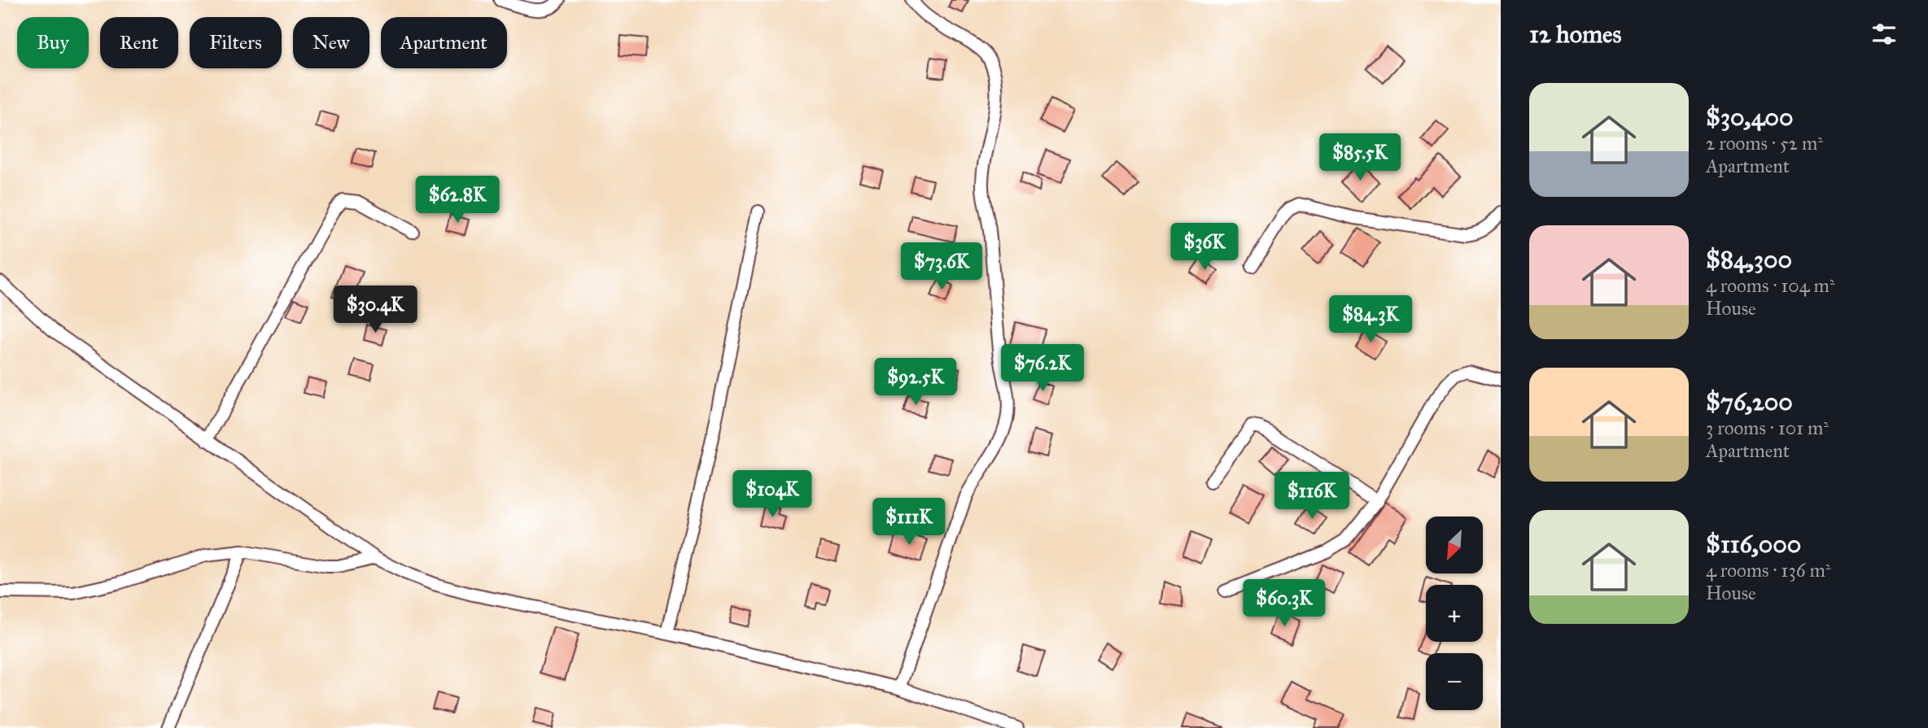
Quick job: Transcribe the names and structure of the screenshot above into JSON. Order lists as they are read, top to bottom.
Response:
{
  "north": "bottom left",
  "page": {
    "heading": "12 homes",
    "chip": [
      "Buy",
      "Rent",
      "Filters",
      "New",
      "Apartment"
    ],
    "list": [
      {
        "name": "$30,400",
        "note": "2 rooms · 52 m² · Apartment"
      },
      {
        "name": "$84,300",
        "note": "4 rooms · 104 m² · House"
      },
      {
        "name": "$76,200",
        "note": "3 rooms · 101 m² · Apartment"
      },
      {
        "name": "$116,000",
        "note": "4 rooms · 136 m² · House"
      }
    ],
    "price": [
      "$85.5K",
      "$62.8K",
      "$36K",
      "$73.6K",
      "$30.4K",
      "$84.3K",
      "$76.2K",
      "$92.5K",
      "$104K",
      "$116K",
      "$111K",
      "$60.3K"
    ],
    "map_buttons": ["+", "−"]
  }
}
